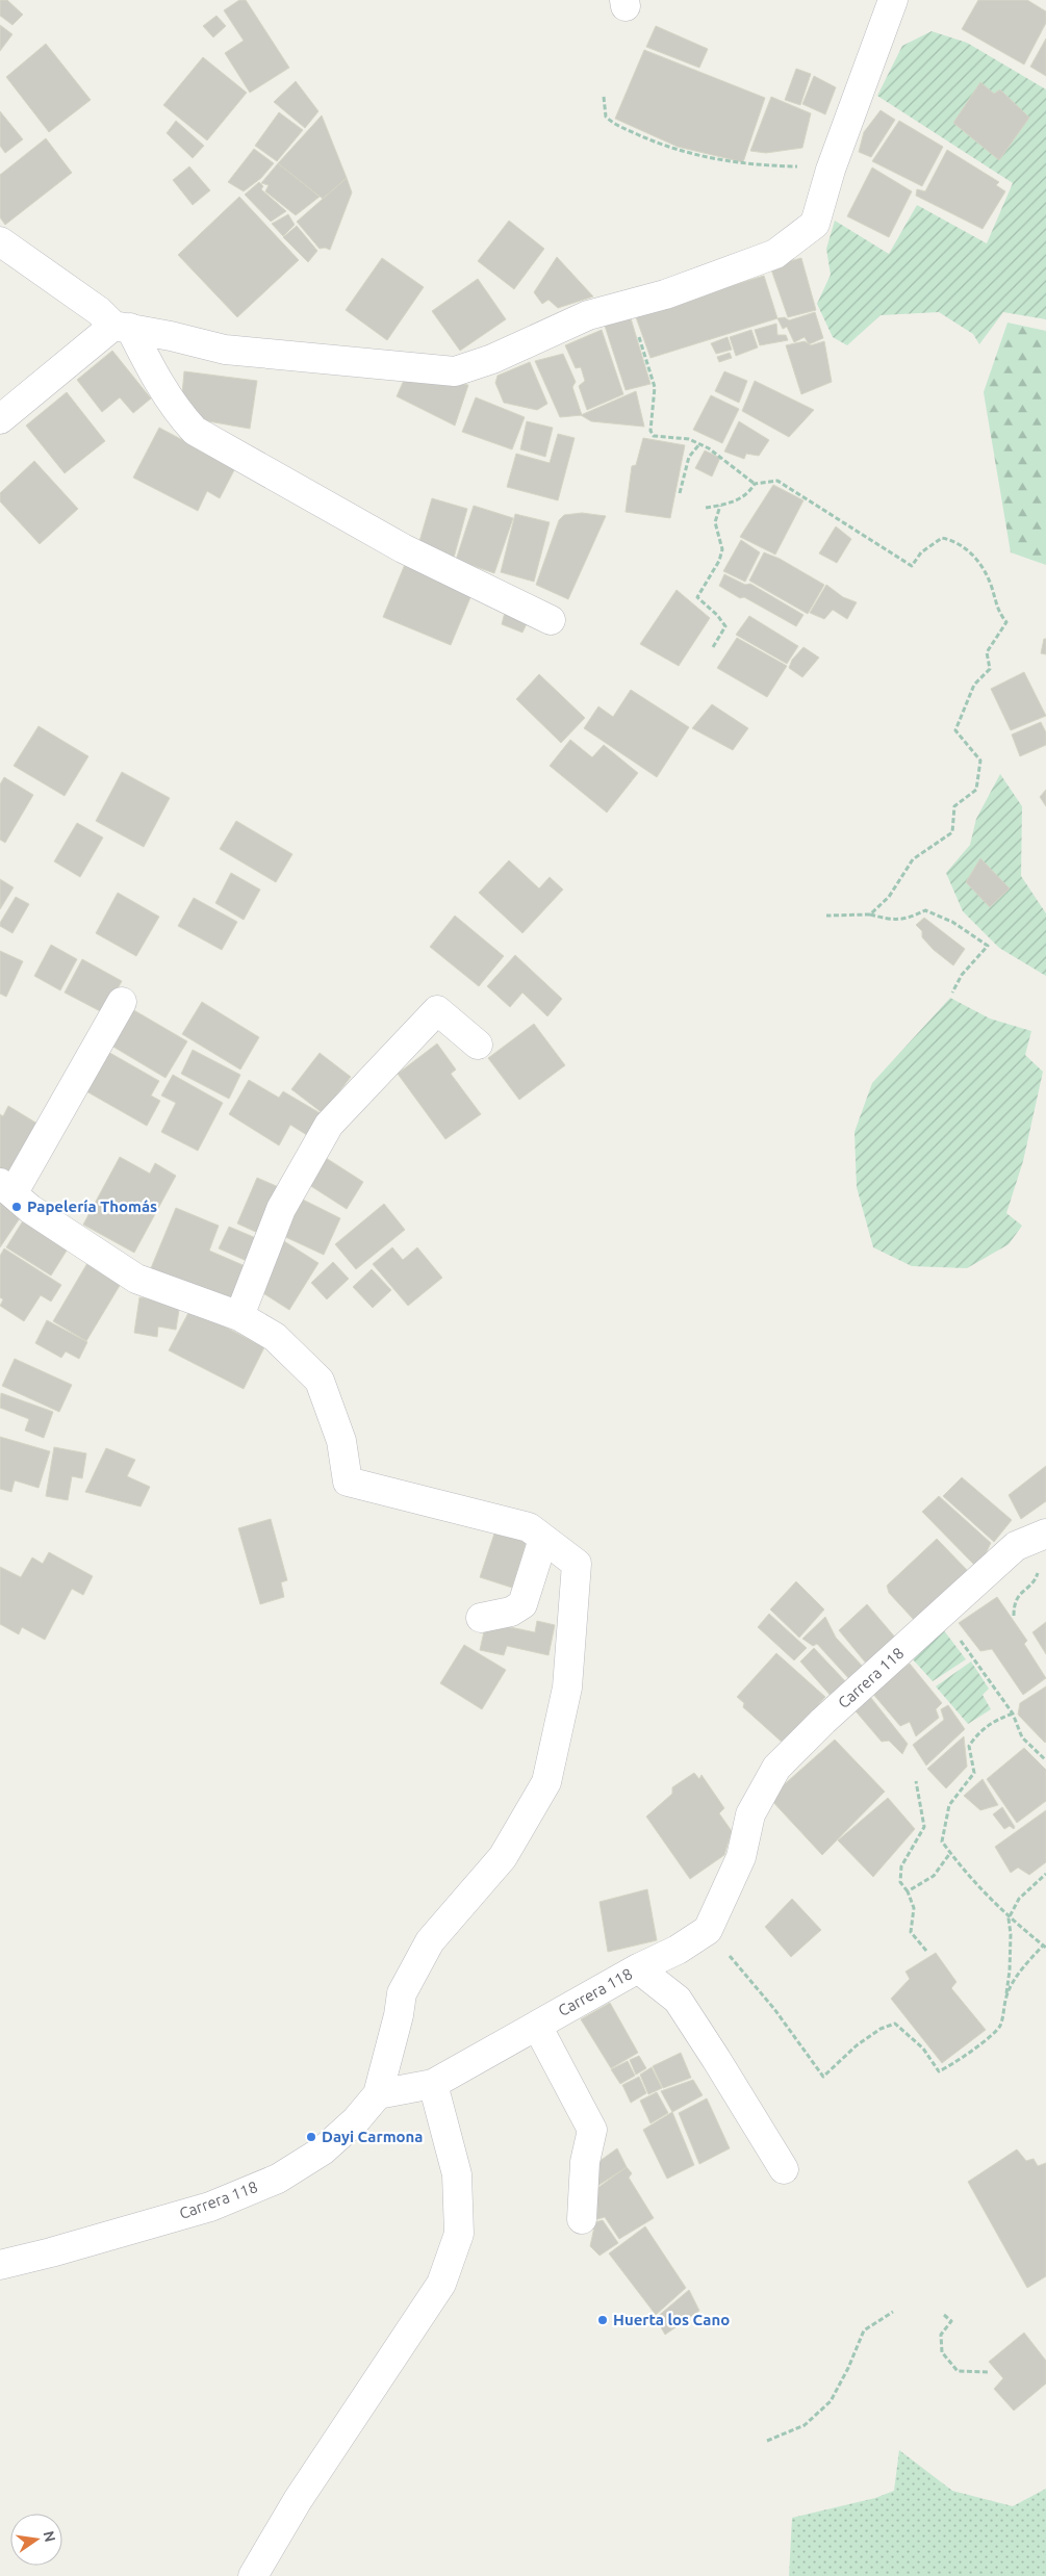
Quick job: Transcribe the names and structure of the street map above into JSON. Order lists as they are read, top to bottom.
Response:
{
  "streets": {
    "street": ["Carrera 118"]
  },
  "places": ["Papelería Thomás", "Dayi Carmona", "Huerta los Cano"],
  "north": "right"
}
